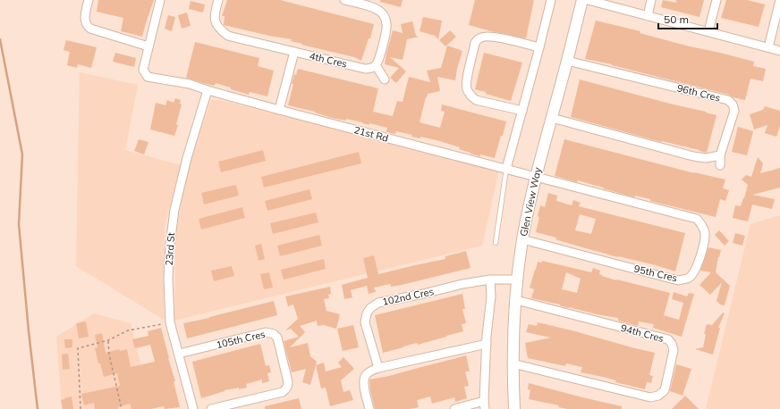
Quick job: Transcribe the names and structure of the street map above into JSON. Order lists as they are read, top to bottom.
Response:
{
  "streets": {
    "street": [
      "4th Cres",
      "96th Cres",
      "21st Rd",
      "Glen View Way",
      "23rd St",
      "95th Cres",
      "102nd Cres",
      "94th Cres",
      "105th Cres"
    ]
  },
  "crossings": [
    ["96th Cres", "Glen View Way"],
    ["21st Rd", "Glen View Way"],
    ["21st Rd", "23rd St"],
    ["21st Rd", "95th Cres"],
    ["Glen View Way", "95th Cres"],
    ["Glen View Way", "102nd Cres"],
    ["Glen View Way", "94th Cres"],
    ["23rd St", "105th Cres"]
  ],
  "scale_bar": "50 m"
}
